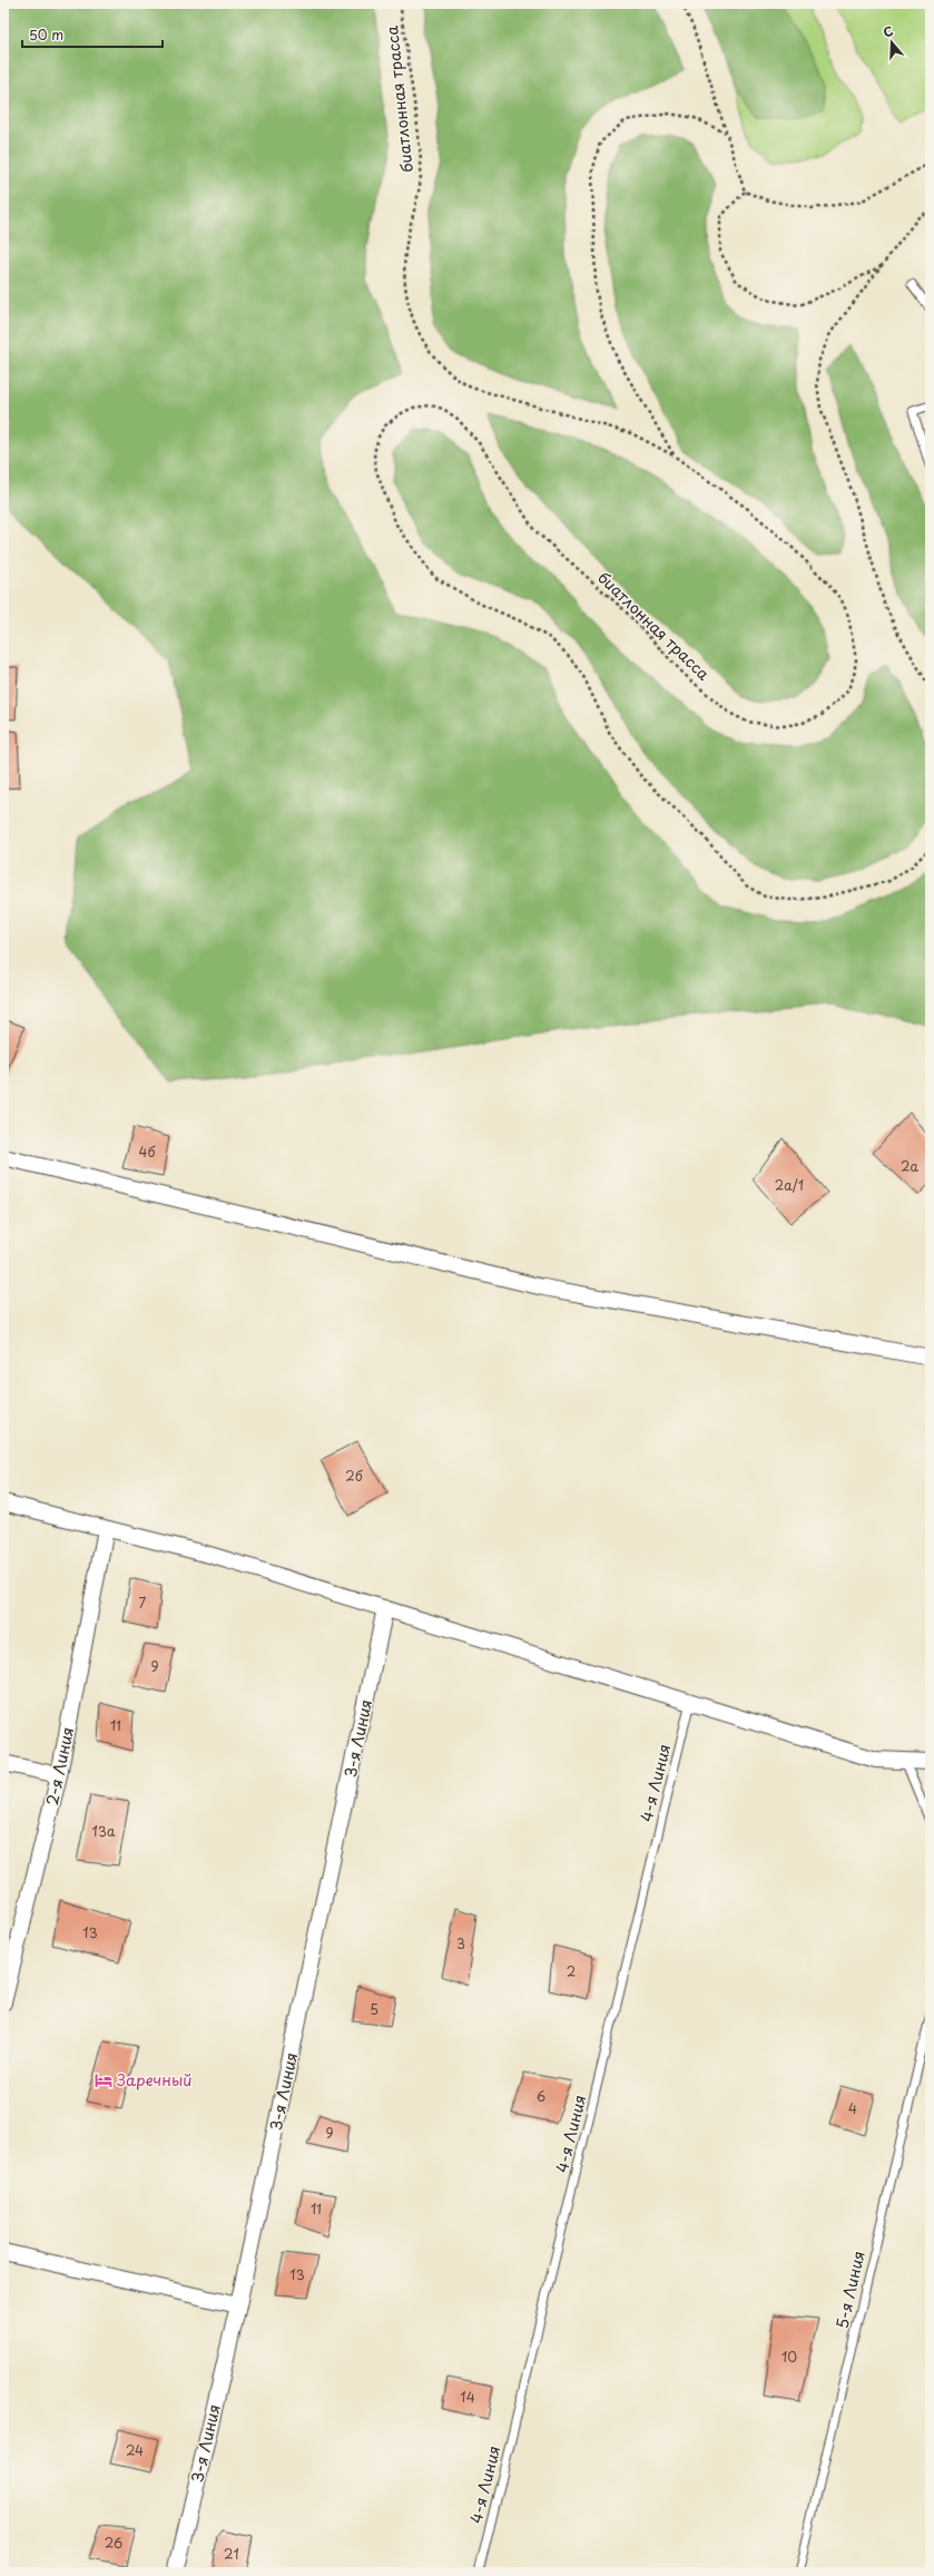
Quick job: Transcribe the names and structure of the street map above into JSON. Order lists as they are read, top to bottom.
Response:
{
  "streets": {
    "street": ["3-я Линия", "2-я Линия"],
    "lane": ["4-я Линия", "5-я Линия"],
    "path": ["биатлонная трасса"]
  },
  "places": {
    "hotel": ["Заречный"]
  },
  "house_numbers": [
    "4б",
    "2а",
    "2а/1",
    "2б",
    "7",
    "9",
    "11",
    "13а",
    "13",
    "3",
    "2",
    "5",
    "6",
    "4",
    "9",
    "11",
    "13",
    "10",
    "14",
    "24",
    "26",
    "21"
  ],
  "scale_bar": "50 m",
  "north": "top"
}
